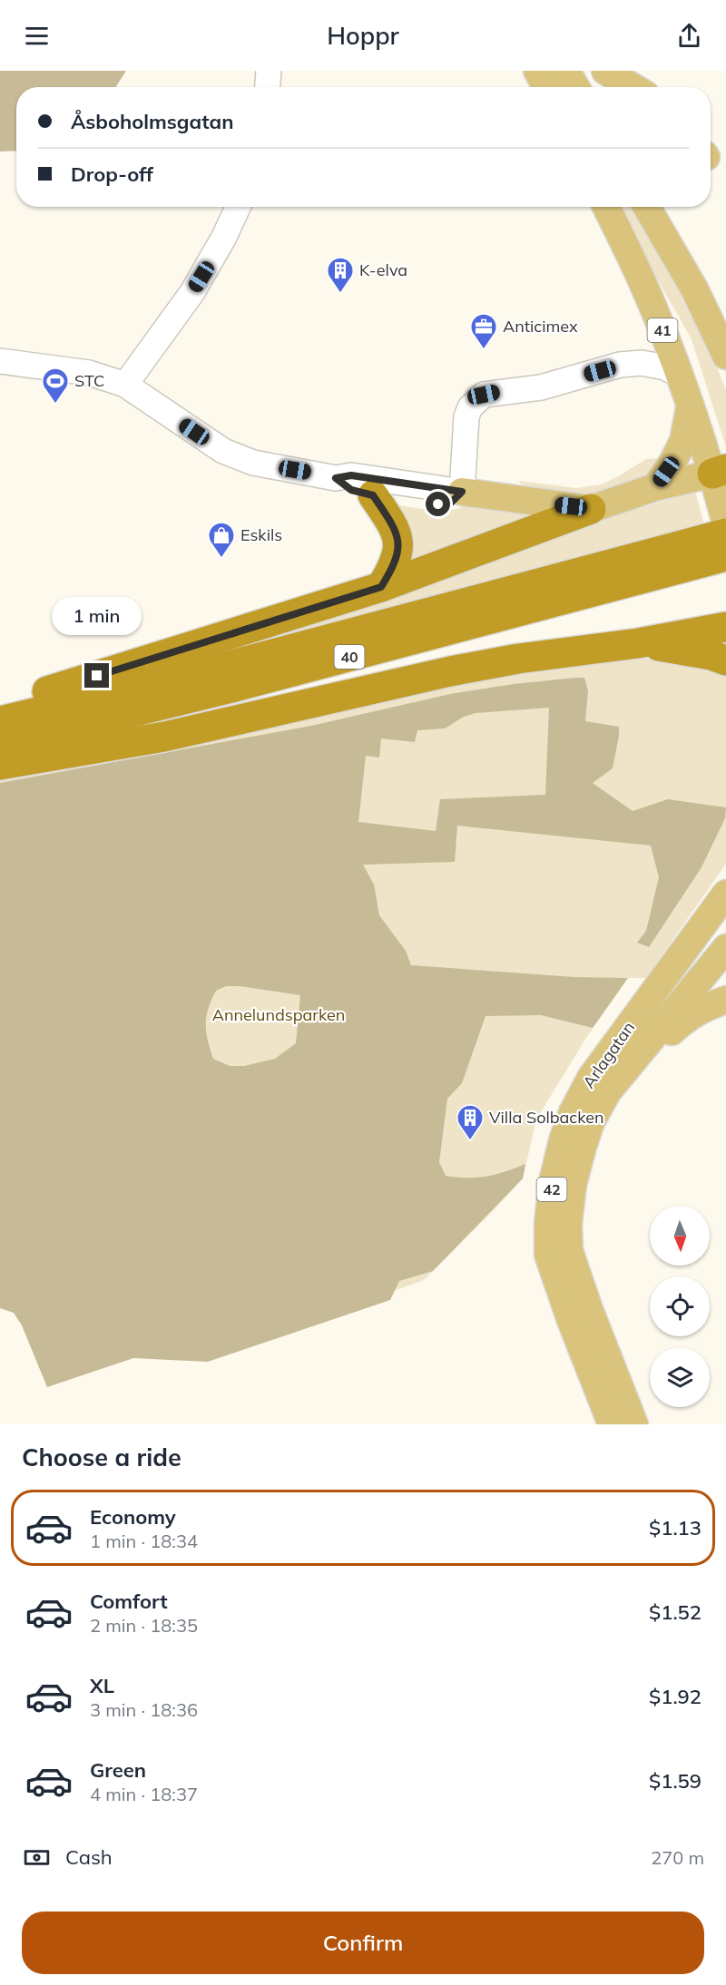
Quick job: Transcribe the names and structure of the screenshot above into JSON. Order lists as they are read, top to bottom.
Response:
{
  "streets": {
    "highway": ["40"],
    "main road": ["41", "Arlagatan", "42"]
  },
  "parks": ["Annelundsparken"],
  "places": {
    "building": ["K-elva", "Villa Solbacken"],
    "office": ["Anticimex"],
    "sports": ["STC"],
    "shop": ["Eskils"]
  },
  "north": "bottom",
  "page": {
    "header": "Hoppr",
    "banner": ["Åsboholmsgatan", "Drop-off"],
    "bubble": "1 min",
    "heading": "Choose a ride",
    "list": [
      {
        "name": "Economy",
        "note": "1 min · 18:34",
        "value": "$1.13"
      },
      {
        "name": "Comfort",
        "note": "2 min · 18:35",
        "value": "$1.52"
      },
      {
        "name": "XL",
        "note": "3 min · 18:36",
        "value": "$1.92"
      },
      {
        "name": "Green",
        "note": "4 min · 18:37",
        "value": "$1.59"
      }
    ],
    "pay": ["Cash", "270 m"],
    "buttons": "Confirm"
  }
}
